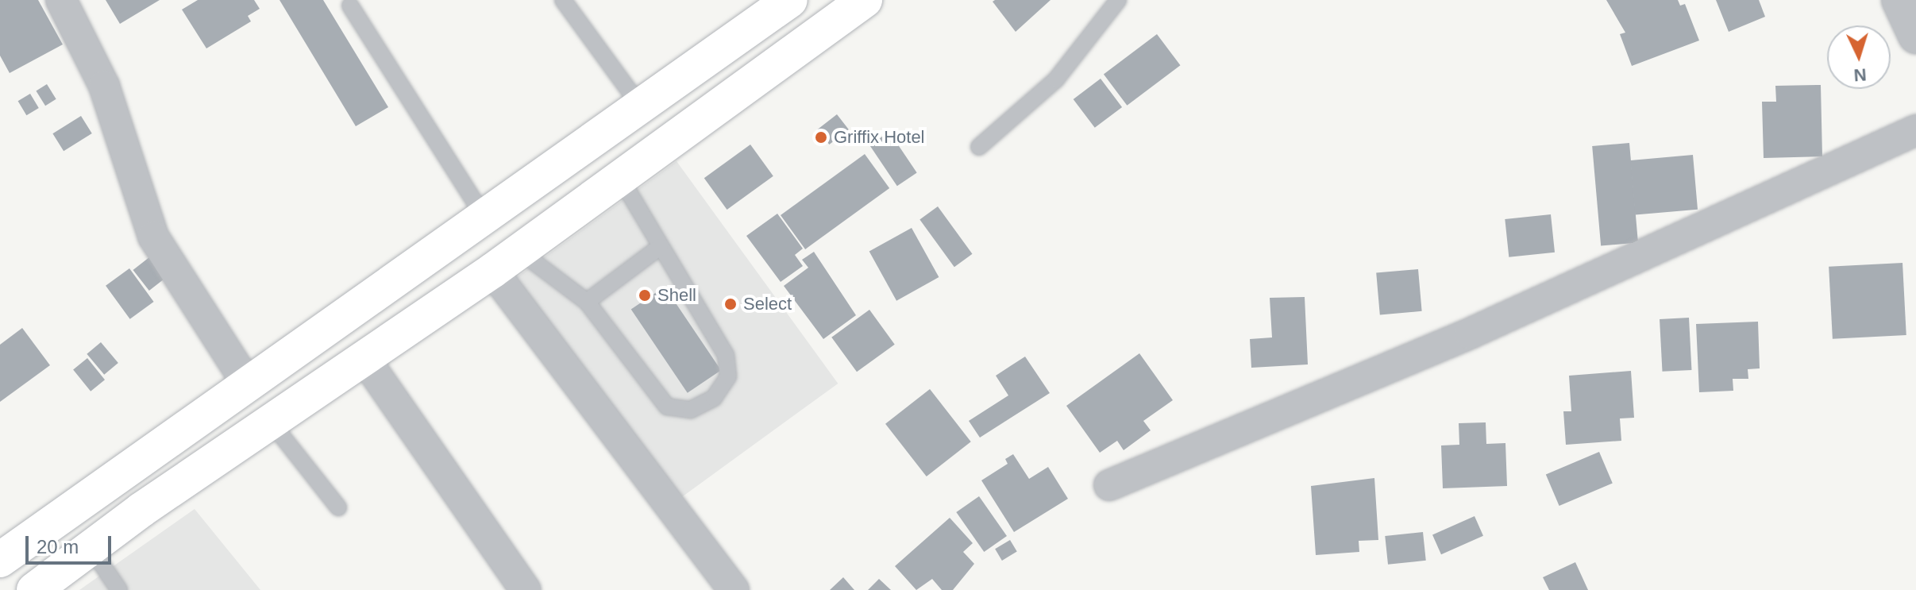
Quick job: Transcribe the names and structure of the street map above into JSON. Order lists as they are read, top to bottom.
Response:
{
  "places": ["Griffix Hotel", "Shell", "Select"],
  "scale_bar": "20 m",
  "north": "bottom"
}
